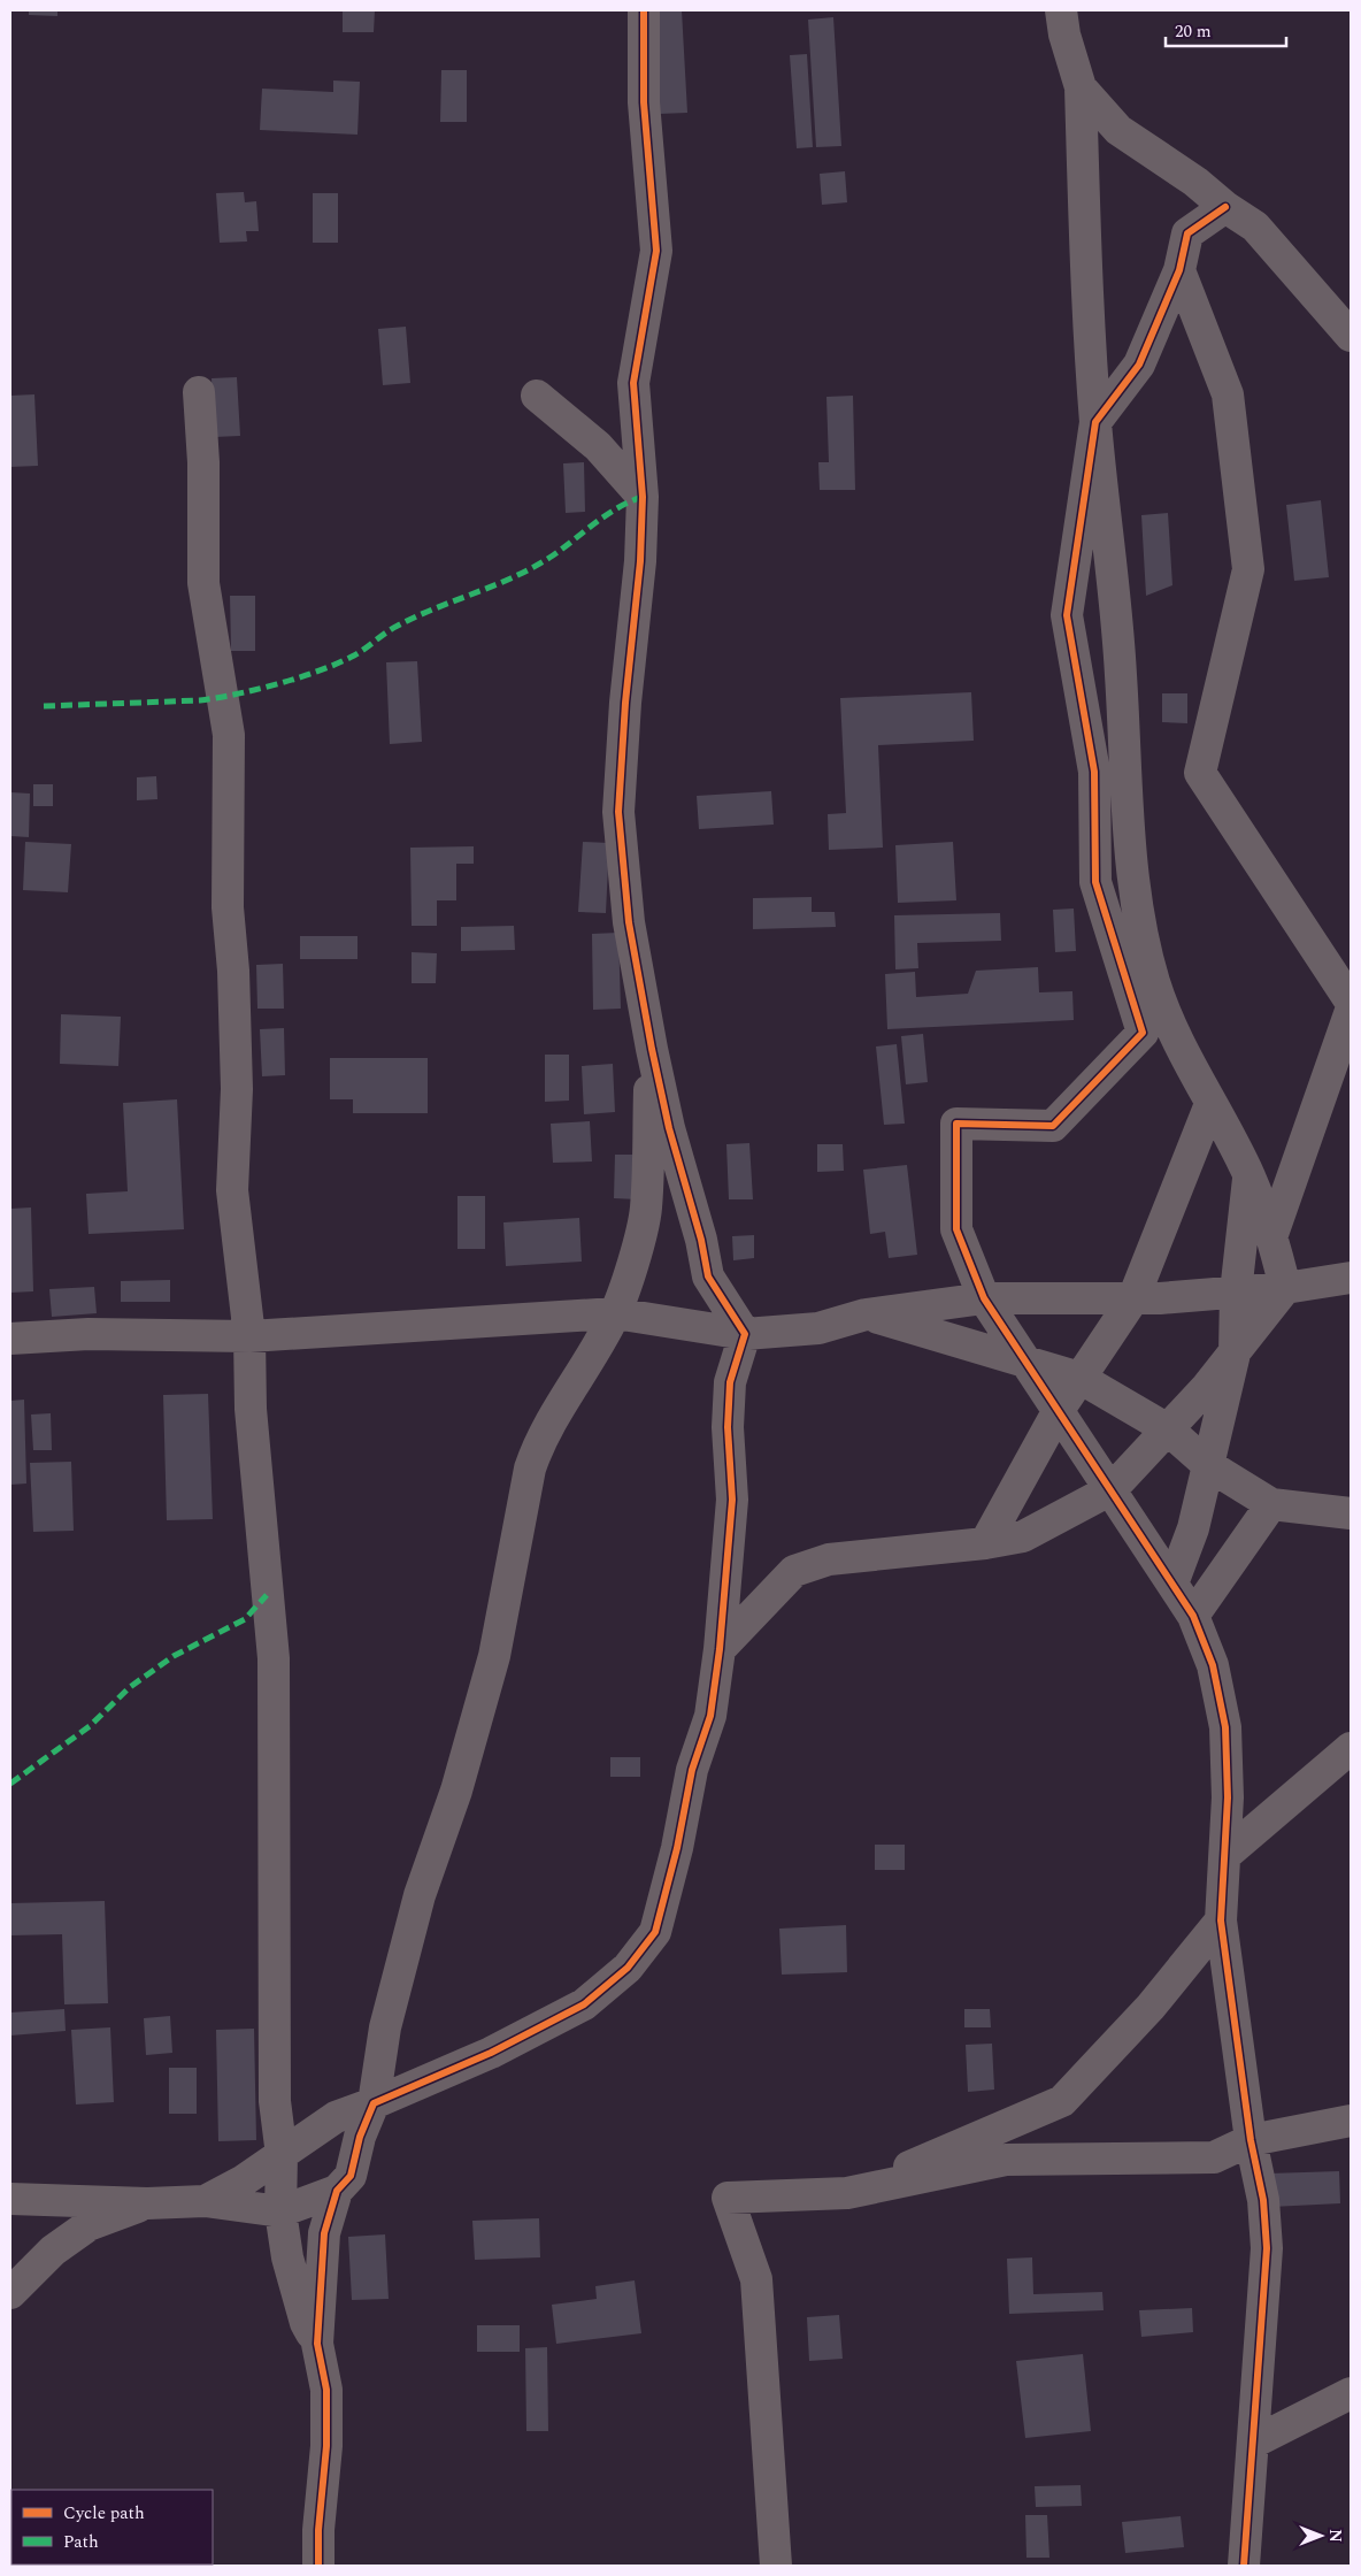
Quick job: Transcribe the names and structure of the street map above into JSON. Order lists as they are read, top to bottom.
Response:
{
  "legend": ["Cycle path", "Path"],
  "scale_bar": "20 m",
  "north": "right"
}
